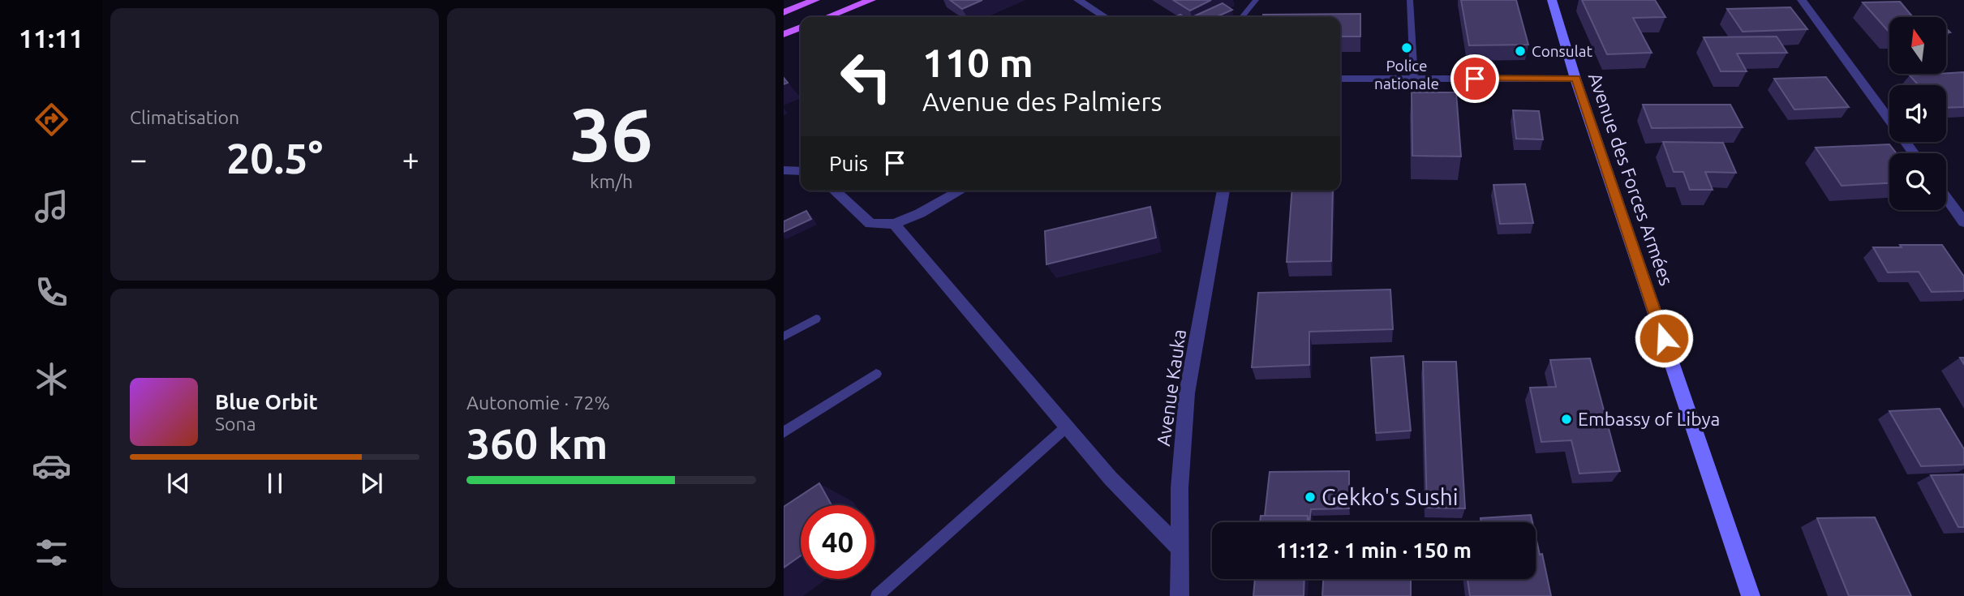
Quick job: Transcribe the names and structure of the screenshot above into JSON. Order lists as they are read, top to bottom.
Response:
{
  "streets": {
    "street": ["Avenue des Forces Armées", "Avenue Kauka"]
  },
  "places": [
    "Police nationale",
    "Consulat",
    "Embassy of Libya",
    "Gekko's Sushi"
  ],
  "north": "top",
  "page": {
    "tabs": "11:11",
    "tile": [
      "Climatisation",
      ["36", "km/h"],
      ["Autonomie · 72%", "360 km"]
    ],
    "turn": ["110 m", "Avenue des Palmiers"],
    "heat": ["−", "20.5°", "+"],
    "then": "Puis",
    "song": ["Blue Orbit", "Sona"],
    "limit": "40",
    "trip": "11:12 · 1 min · 150 m"
  }
}
